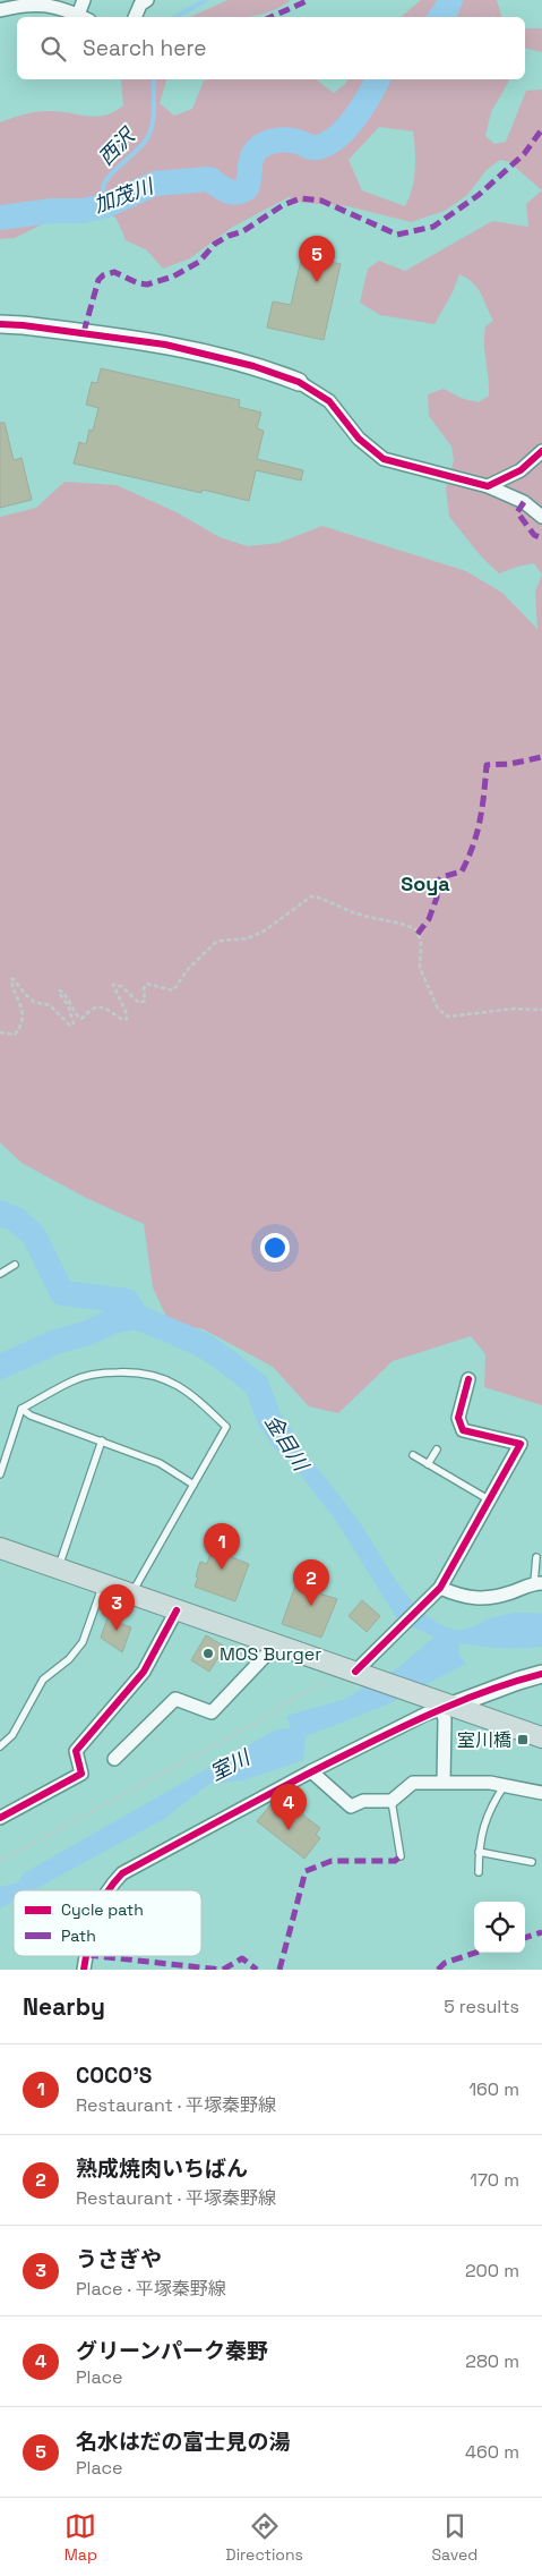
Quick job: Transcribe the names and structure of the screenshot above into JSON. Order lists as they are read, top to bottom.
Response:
{
  "districts": ["Soya"],
  "water": [
    "西沢",
    "加茂川",
    "金目川",
    "室川"
  ],
  "places": {
    "other": ["MOS Burger"],
    "transit": ["室川橋"]
  },
  "legend": ["Cycle path", "Path"],
  "page": {
    "search": "Search here",
    "pins": [
      "5",
      "1",
      "2",
      "3",
      "4"
    ],
    "heading": ["Nearby", "5 results"],
    "list": [
      {
        "mark": "1",
        "name": "COCO'S",
        "note": "Restaurant · 平塚秦野線",
        "value": "160 m"
      },
      {
        "mark": "2",
        "name": "熟成焼肉いちばん",
        "note": "Restaurant · 平塚秦野線",
        "value": "170 m"
      },
      {
        "mark": "3",
        "name": "うさぎや",
        "note": "Place · 平塚秦野線",
        "value": "200 m"
      },
      {
        "mark": "4",
        "name": "グリーンパーク秦野",
        "note": "Place",
        "value": "280 m"
      },
      {
        "mark": "5",
        "name": "名水はだの富士見の湯",
        "note": "Place",
        "value": "460 m"
      }
    ],
    "nav": ["Map", "Directions", "Saved"]
  }
}
